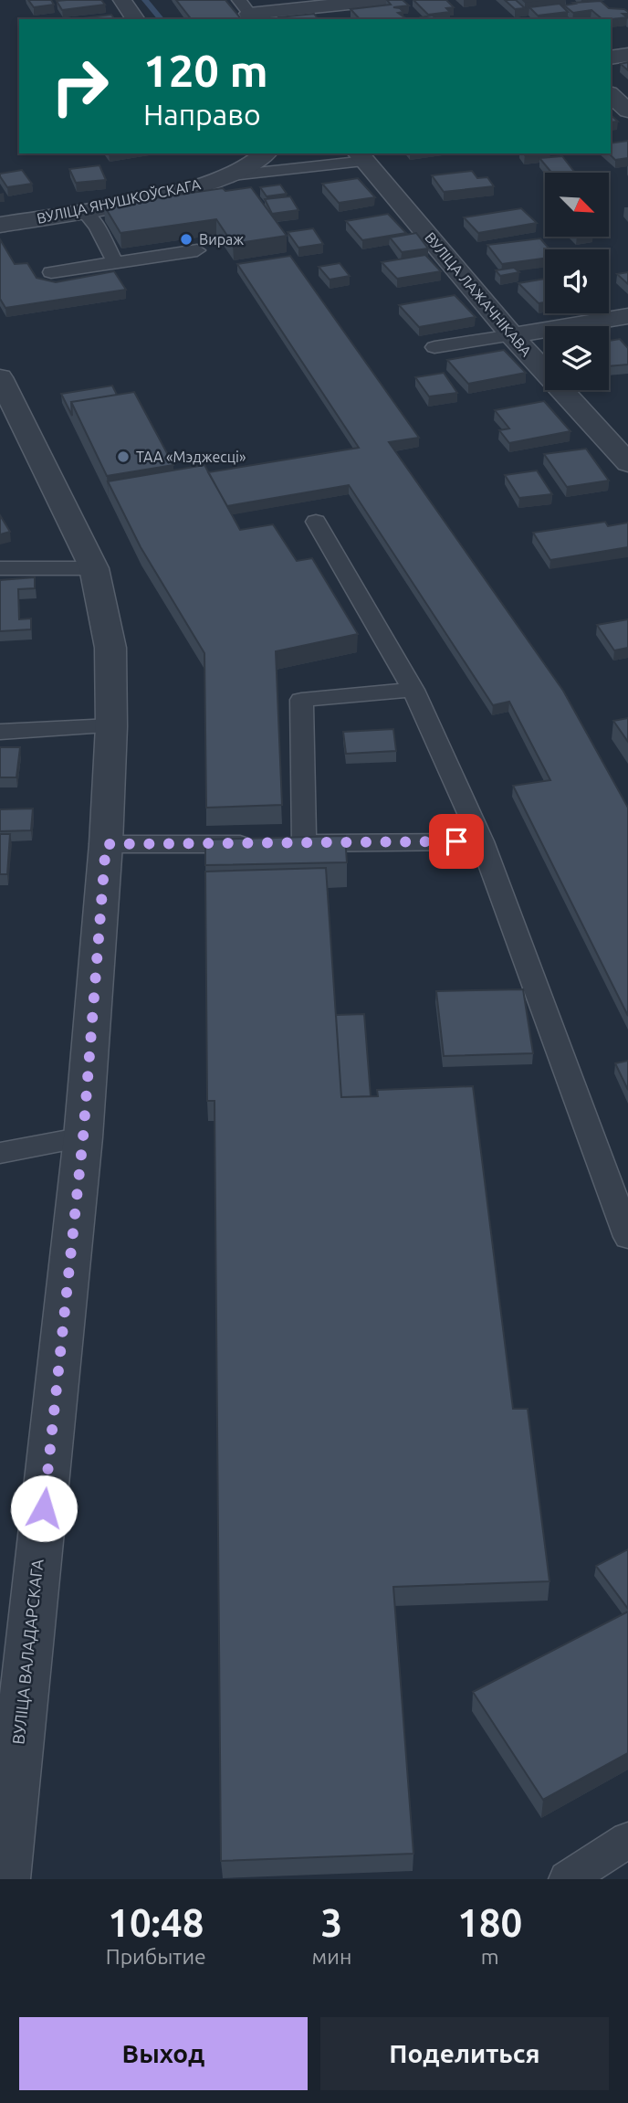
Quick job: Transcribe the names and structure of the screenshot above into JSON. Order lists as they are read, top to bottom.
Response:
{
  "streets": {
    "street": ["ВУЛІЦА ЯНУШКОЎСКАГА", "ВУЛІЦА ЛАЖАЧНІКАВА", "ВУЛІЦА ВАЛАДАРСКАГА"]
  },
  "places": ["Вираж", "ТАА «Мэджесці»"],
  "north": "bottom right",
  "page": {
    "turn": ["120 m", "Направо"],
    "eta": [
      "10:48",
      "Прибытие",
      "3",
      "мин",
      "180",
      "m"
    ],
    "buttons": ["Выход", "Поделиться"]
  }
}
